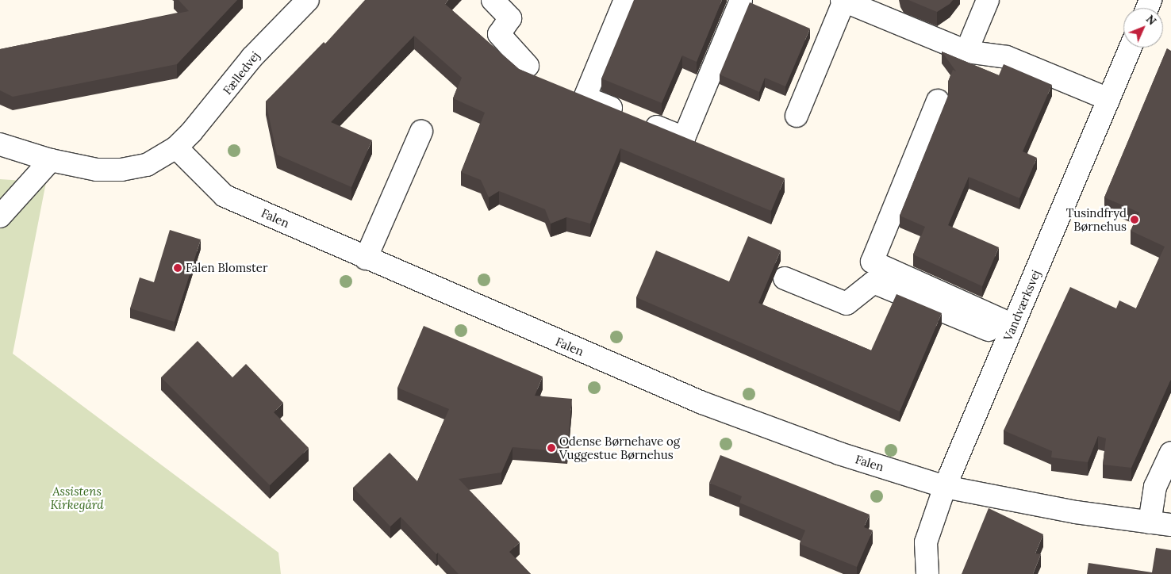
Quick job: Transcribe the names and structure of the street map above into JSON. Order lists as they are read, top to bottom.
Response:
{
  "streets": {
    "street": ["Fælledvej", "Falen", "Vandværksvej"]
  },
  "crossings": [
    ["Fælledvej", "Falen"],
    ["Falen", "Vandværksvej"]
  ],
  "parks": ["Assistens Kirkegård"],
  "places": ["Tusindfryd Børnehus", "Falen Blomster", "Odense Børnehave og Vuggestue Børnehus"],
  "north": "top right"
}
